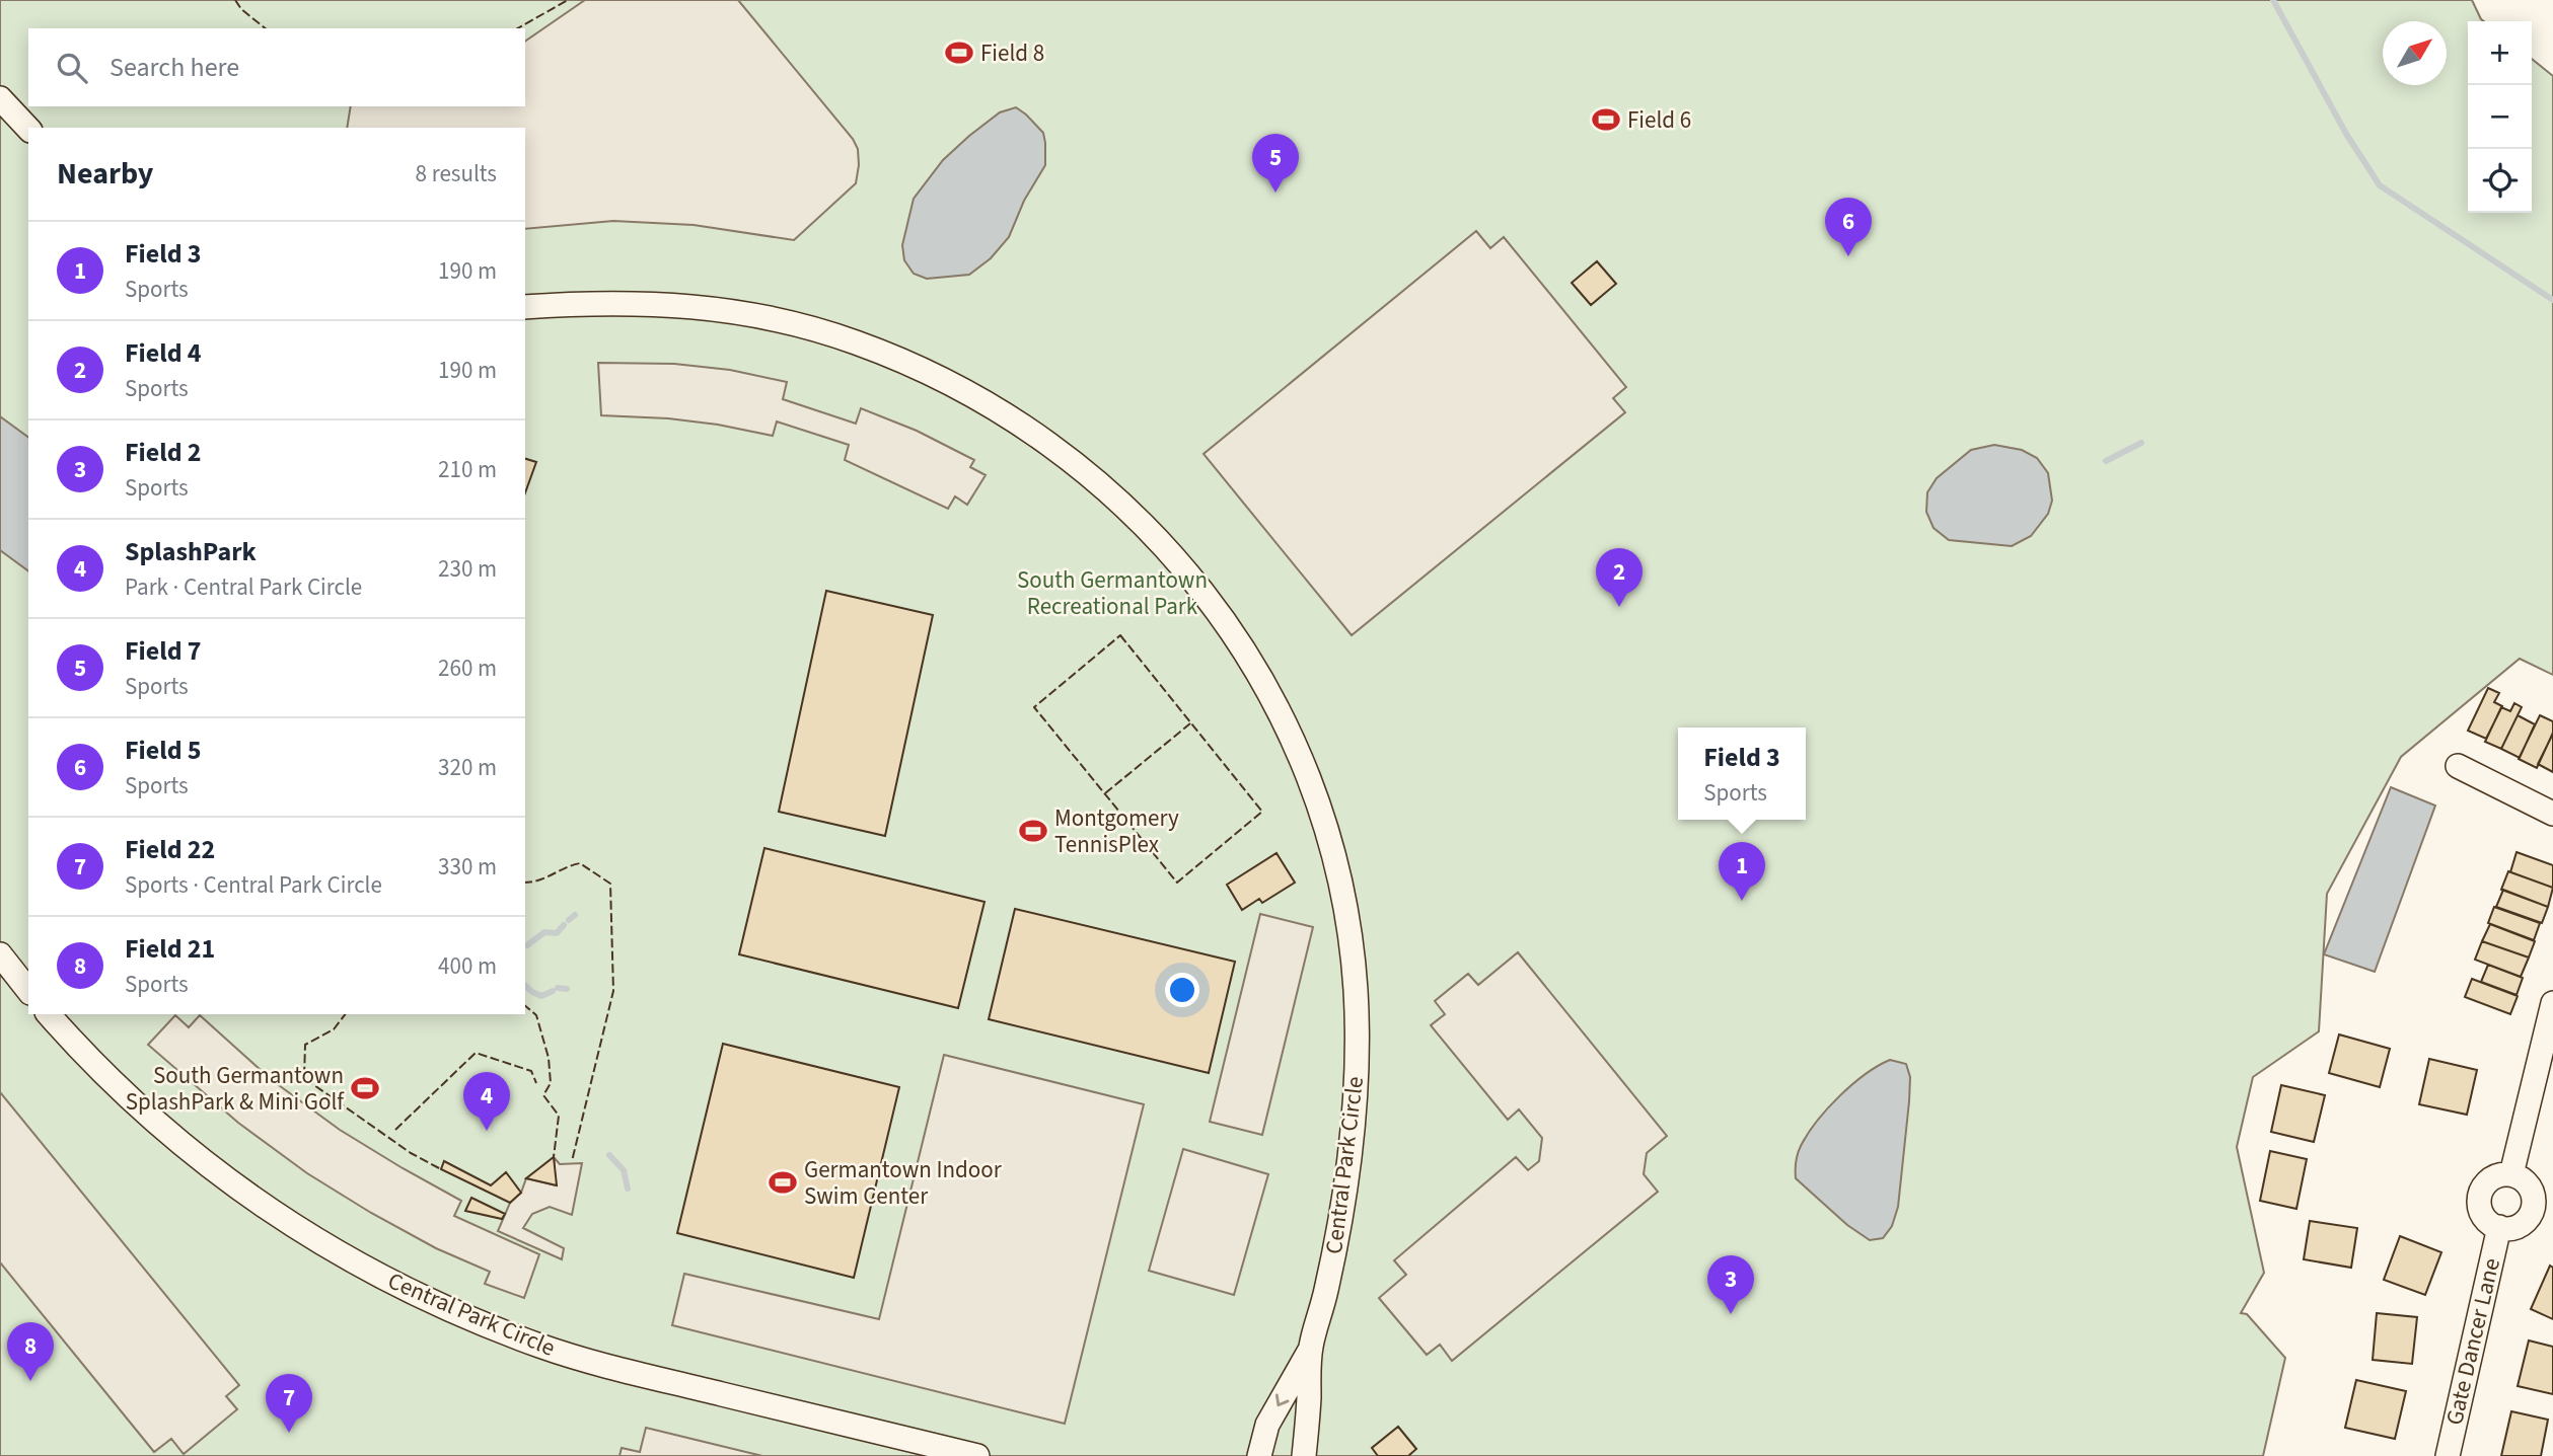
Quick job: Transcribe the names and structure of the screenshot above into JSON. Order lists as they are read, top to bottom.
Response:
{
  "streets": {
    "street": ["Central Park Circle", "Gate Dancer Lane"]
  },
  "parks": ["South Germantown Recreational Park"],
  "places": {
    "sports": [
      "Field 8",
      "Field 6",
      "Montgomery TennisPlex",
      "South Germantown SplashPark & Mini Golf",
      "Germantown Indoor Swim Center"
    ]
  },
  "north": "top right",
  "page": {
    "map_buttons": ["+", "−"],
    "search": "Search here",
    "heading": ["Nearby", "8 results"],
    "pins": [
      "5",
      "6",
      "2",
      "1",
      "4",
      "3",
      "8",
      "7"
    ],
    "list": [
      {
        "mark": "1",
        "name": "Field 3",
        "note": "Sports",
        "value": "190 m"
      },
      {
        "mark": "2",
        "name": "Field 4",
        "note": "Sports",
        "value": "190 m"
      },
      {
        "mark": "3",
        "name": "Field 2",
        "note": "Sports",
        "value": "210 m"
      },
      {
        "mark": "4",
        "name": "SplashPark",
        "note": "Park · Central Park Circle",
        "value": "230 m"
      },
      {
        "mark": "5",
        "name": "Field 7",
        "note": "Sports",
        "value": "260 m"
      },
      {
        "mark": "6",
        "name": "Field 5",
        "note": "Sports",
        "value": "320 m"
      },
      {
        "mark": "7",
        "name": "Field 22",
        "note": "Sports · Central Park Circle",
        "value": "330 m"
      },
      {
        "mark": "8",
        "name": "Field 21",
        "note": "Sports",
        "value": "400 m"
      }
    ],
    "popup": ["Field 3", "Sports"]
  }
}
